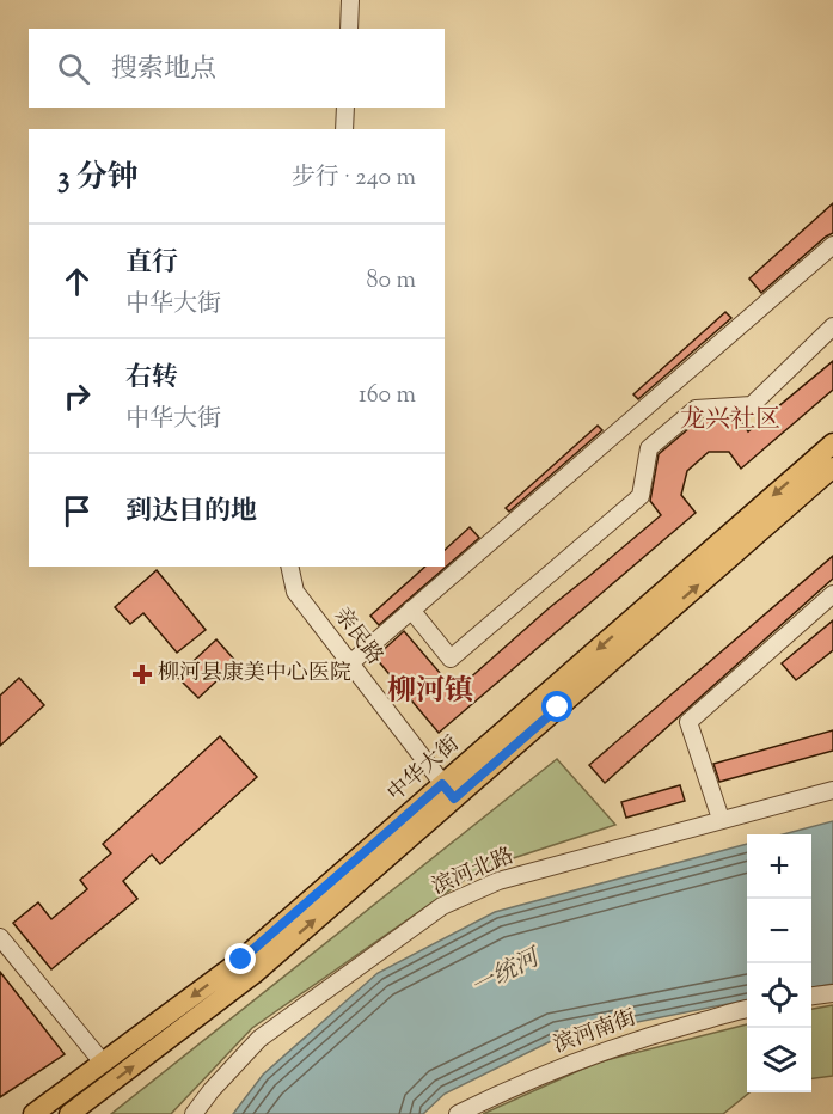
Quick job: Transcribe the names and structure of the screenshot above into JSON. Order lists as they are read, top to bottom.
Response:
{
  "streets": {
    "main road": ["中华大街"],
    "street": ["亲民路", "滨河北路", "滨河南街"]
  },
  "crossings": [
    ["亲民路", "中华大街"]
  ],
  "districts": ["龙兴社区", "柳河镇"],
  "water": ["一统河"],
  "places": {
    "health": ["柳河县康美中心医院"]
  },
  "page": {
    "search": "搜索地点",
    "heading": ["3 分钟", "步行 · 240 m"],
    "list": [
      ["直行", "中华大街", "80 m"],
      ["右转", "中华大街", "160 m"],
      "到达目的地"
    ],
    "map_buttons": ["+", "−"]
  }
}
